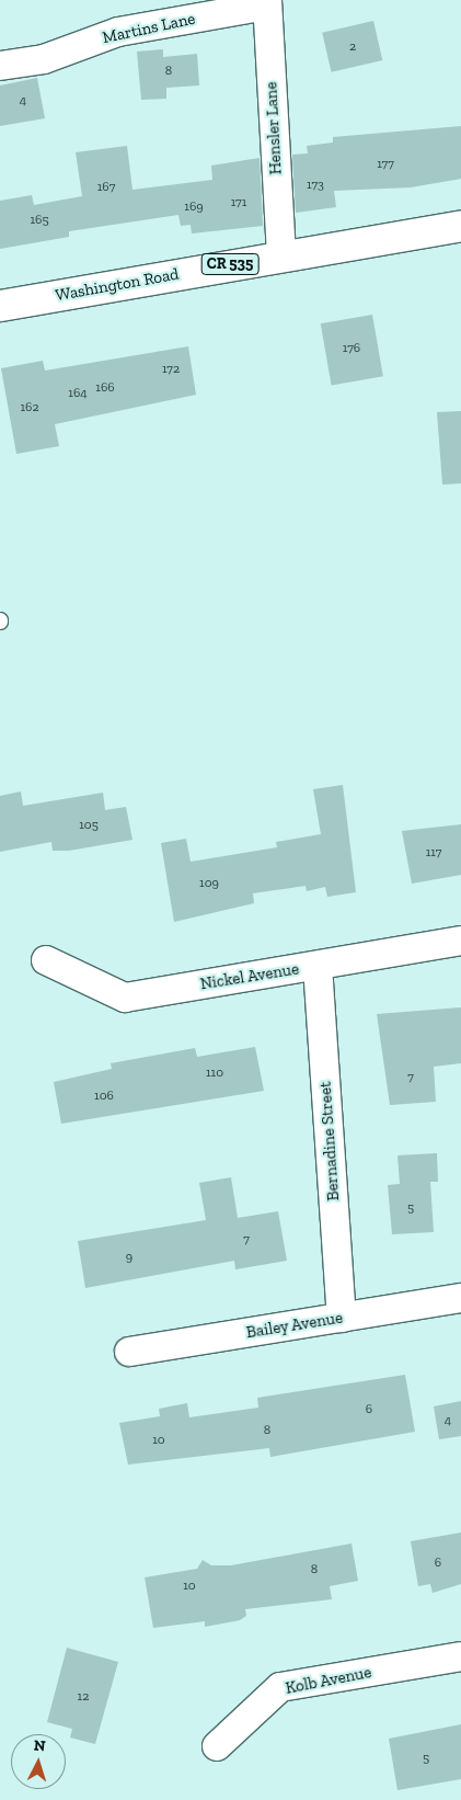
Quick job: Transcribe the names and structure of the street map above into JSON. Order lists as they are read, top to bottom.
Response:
{
  "streets": {
    "main road": ["CR 535", "Washington Road"],
    "street": [
      "Martins Lane",
      "Hensler Lane",
      "Nickel Avenue",
      "Bernadine Street",
      "Bailey Avenue",
      "Kolb Avenue"
    ]
  },
  "crossings": [
    ["Martins Lane", "Hensler Lane"],
    ["Hensler Lane", "Washington Road"],
    ["Nickel Avenue", "Bernadine Street"],
    ["Bernadine Street", "Bailey Avenue"]
  ],
  "house_numbers": [
    "2",
    "8",
    "4",
    "177",
    "173",
    "167",
    "171",
    "169",
    "165",
    "176",
    "172",
    "166",
    "164",
    "162",
    "105",
    "117",
    "109",
    "110",
    "7",
    "106",
    "5",
    "7",
    "9",
    "6",
    "4",
    "8",
    "10",
    "6",
    "8",
    "10",
    "12",
    "5"
  ],
  "north": "top"
}
